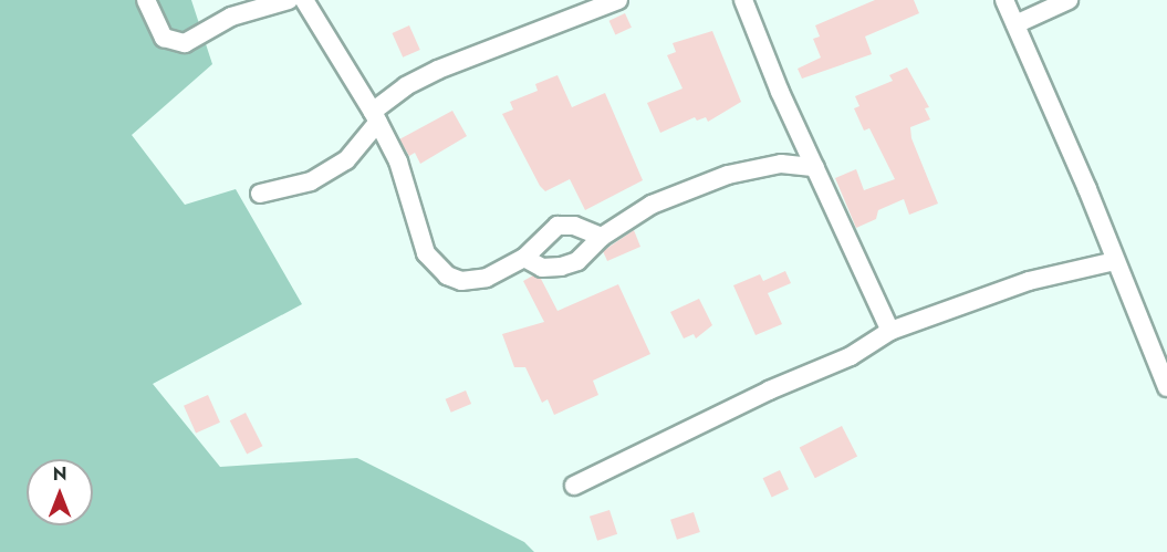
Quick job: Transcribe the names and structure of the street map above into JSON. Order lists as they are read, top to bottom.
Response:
{
  "north": "top"
}
